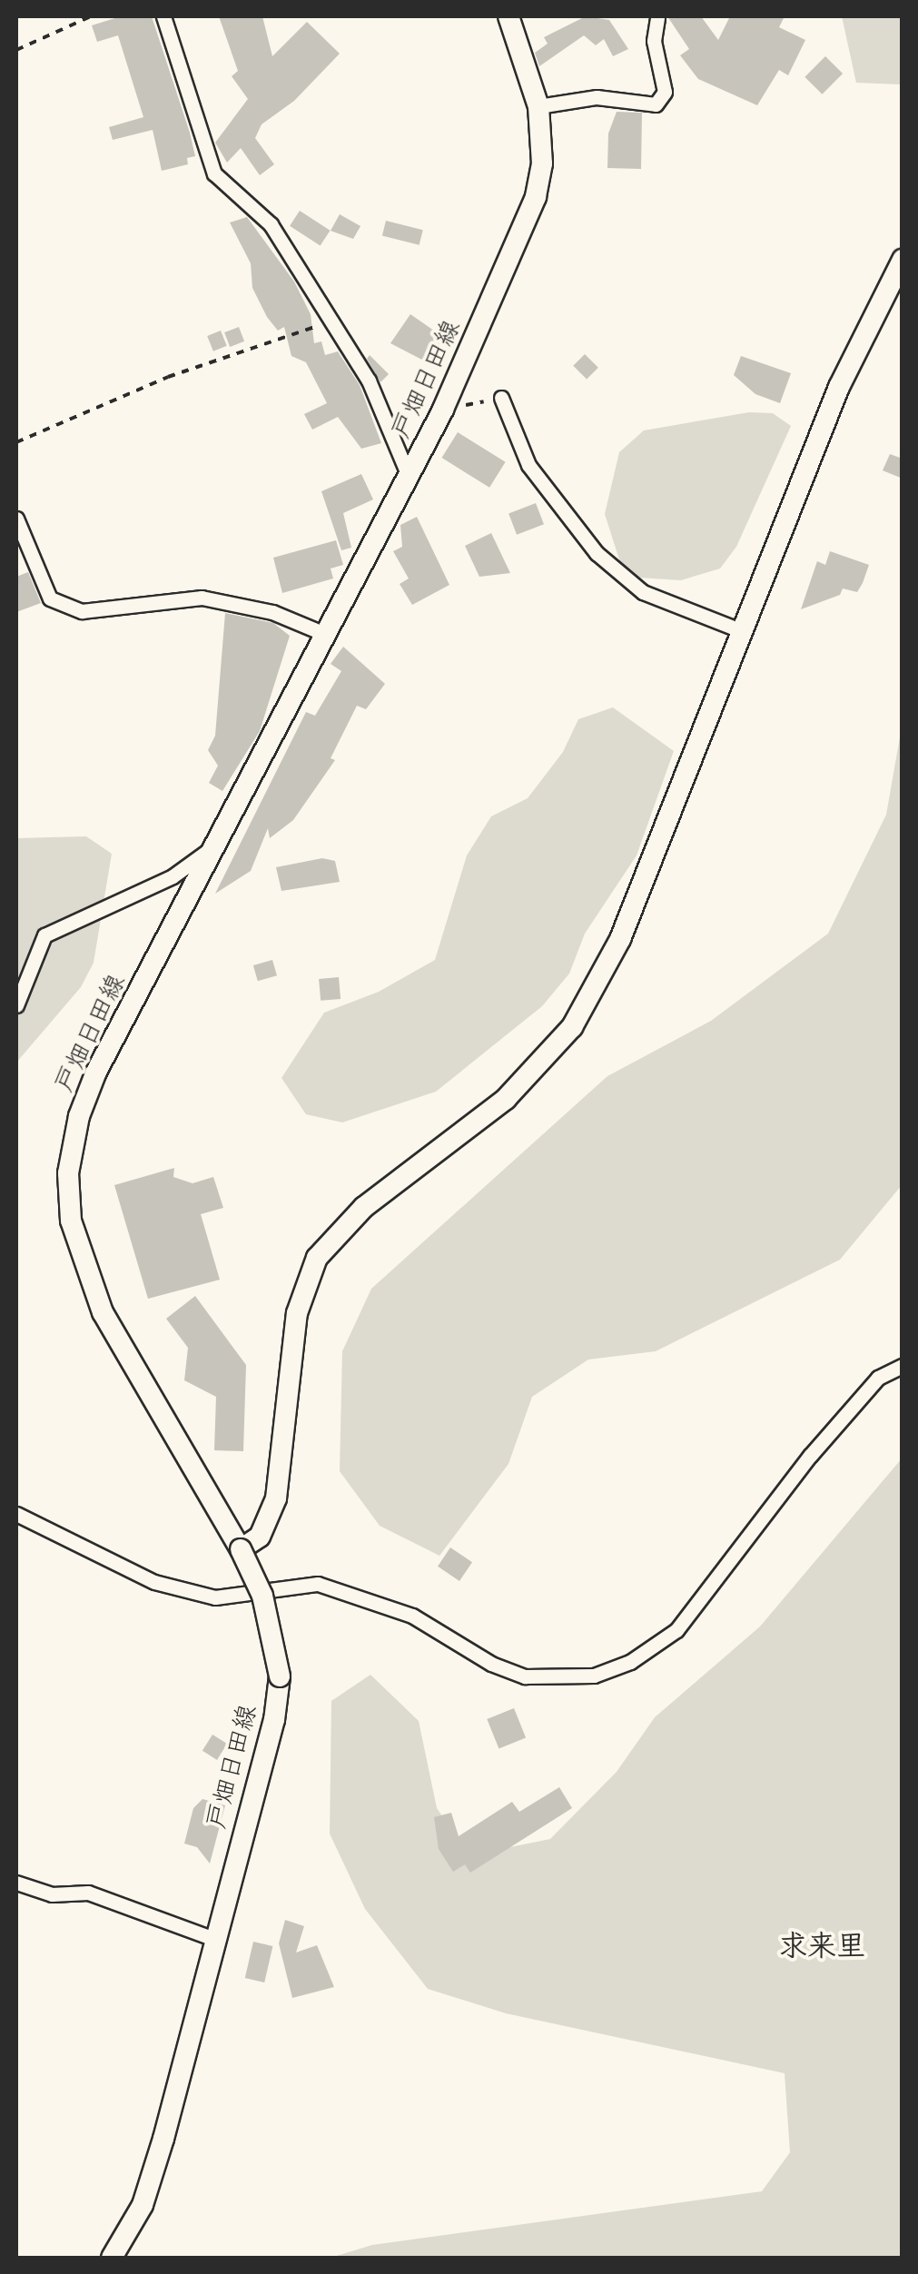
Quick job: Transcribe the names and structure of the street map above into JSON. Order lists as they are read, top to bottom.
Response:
{
  "streets": {
    "main road": ["戸畑日田線"]
  },
  "districts": ["求来里"]
}
